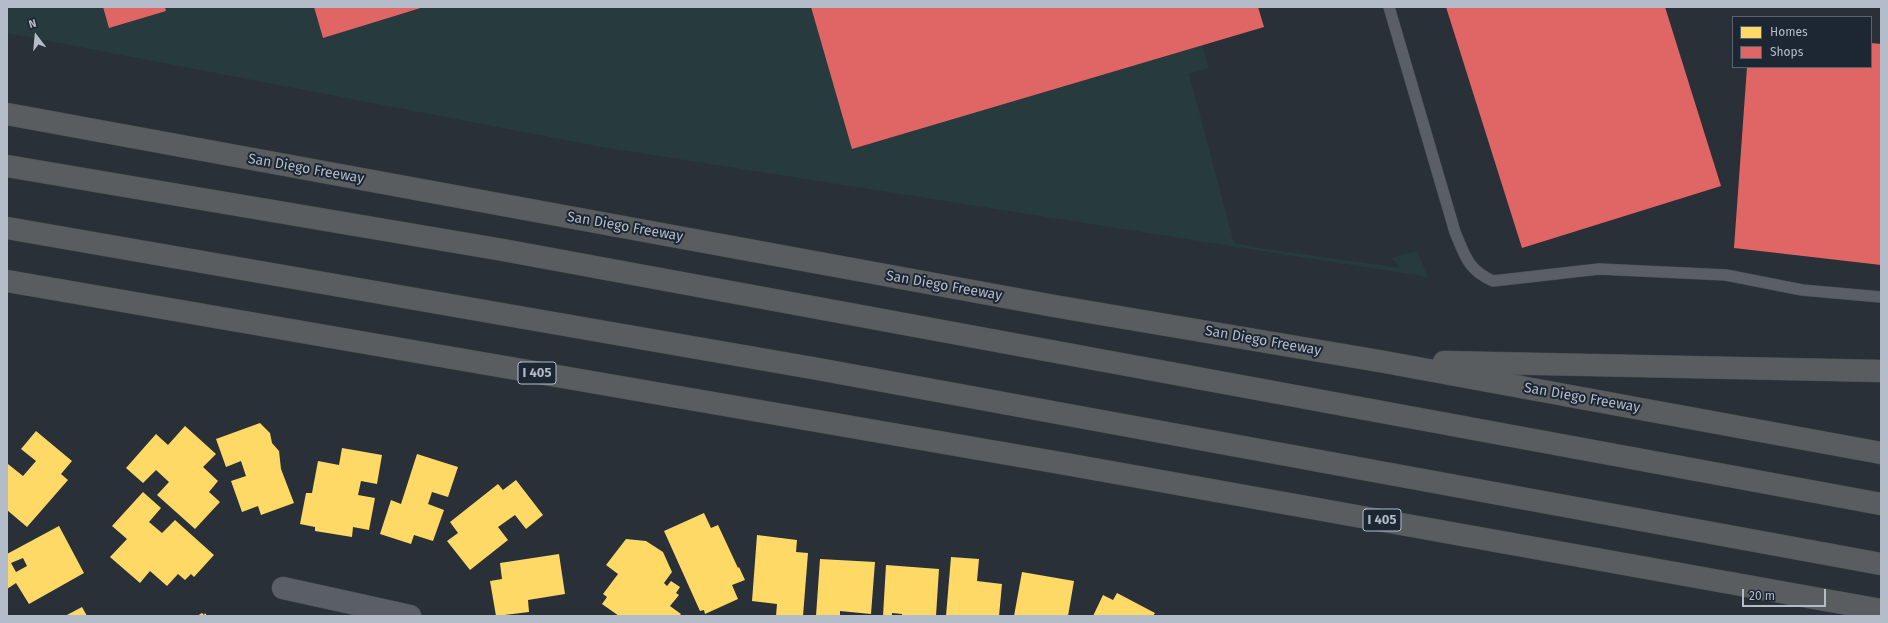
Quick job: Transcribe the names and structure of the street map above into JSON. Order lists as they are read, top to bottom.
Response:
{
  "streets": {
    "highway": ["San Diego Freeway", "I 405"]
  },
  "legend": ["Homes", "Shops"],
  "scale_bar": "20 m",
  "north": "top"
}
